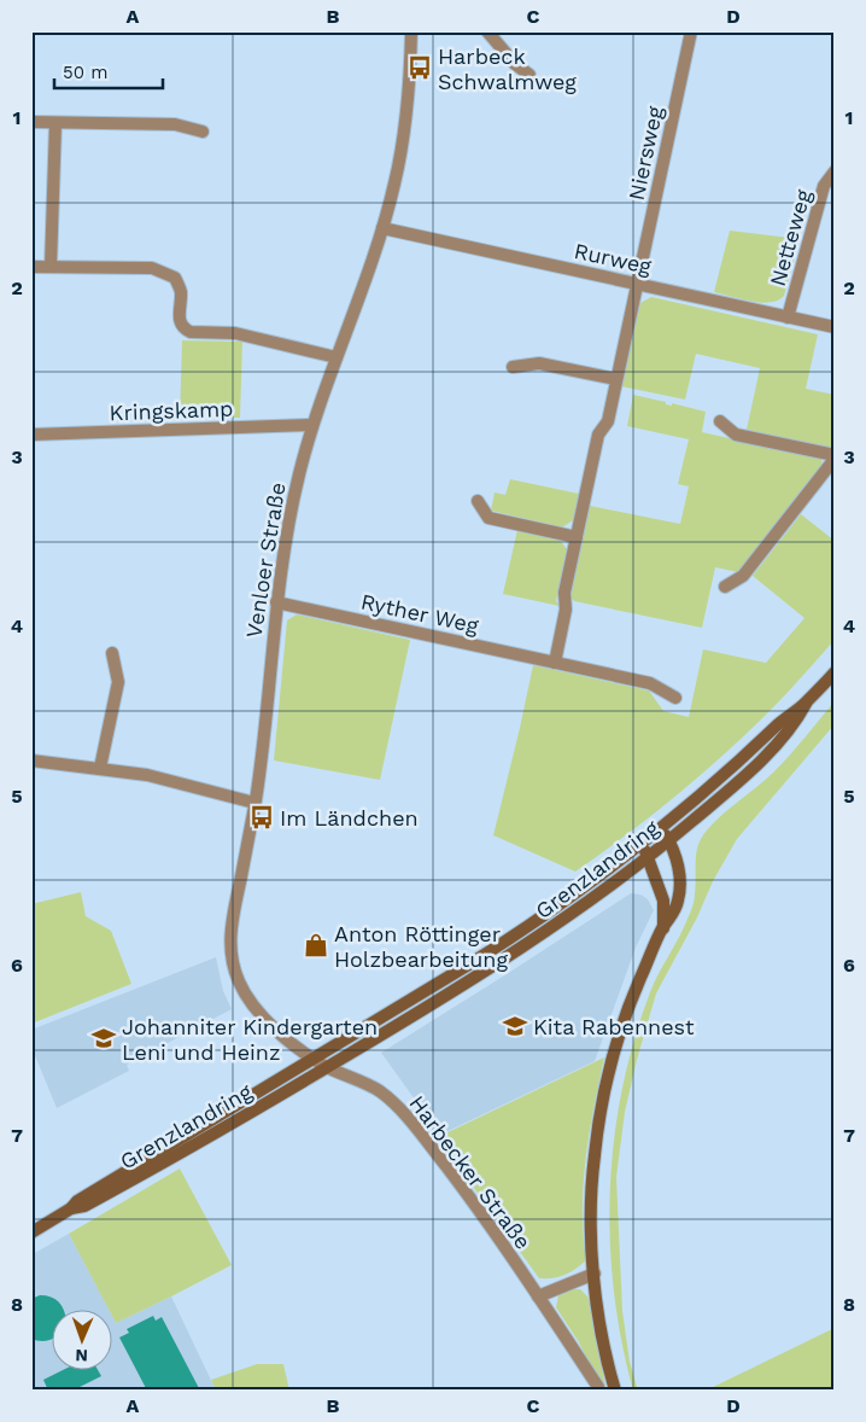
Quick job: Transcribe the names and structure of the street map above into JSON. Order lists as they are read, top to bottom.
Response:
{
  "streets": {
    "main road": ["Grenzlandring"],
    "street": [
      "Niersweg",
      "Netteweg",
      "Rurweg",
      "Kringskamp",
      "Venloer Straße",
      "Ryther Weg",
      "Harbecker Straße"
    ]
  },
  "crossings": [
    ["Niersweg", "Rurweg"],
    ["Netteweg", "Rurweg"],
    ["Rurweg", "Venloer Straße"],
    ["Kringskamp", "Venloer Straße"],
    ["Venloer Straße", "Ryther Weg"],
    ["Venloer Straße", "Grenzlandring"],
    ["Venloer Straße", "Harbecker Straße"],
    ["Grenzlandring", "Harbecker Straße"]
  ],
  "places": {
    "bus stop": ["Harbeck Schwalmweg", "Im Ländchen"],
    "shop": ["Anton Röttinger Holzbearbeitung"],
    "school or university": ["Kita Rabennest", "Johanniter Kindergarten Leni und Heinz"]
  },
  "scale_bar": "50 m",
  "north": "bottom",
  "grid": {
    "columns": [
      "A",
      "B",
      "C",
      "D"
    ],
    "rows": [
      "1",
      "2",
      "3",
      "4",
      "5",
      "6",
      "7",
      "8"
    ]
  }
}
